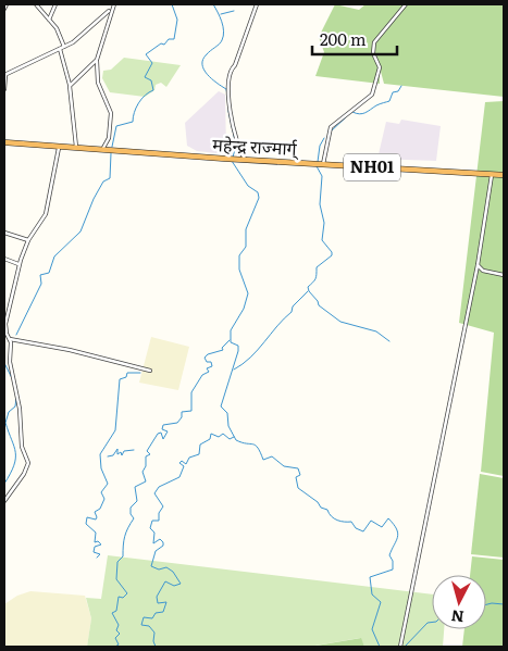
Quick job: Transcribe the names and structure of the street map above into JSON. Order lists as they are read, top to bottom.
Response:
{
  "streets": {
    "highway": ["महेन्द्र राज्मार्ग्", "NH01"]
  },
  "scale_bar": "200 m",
  "north": "bottom"
}
